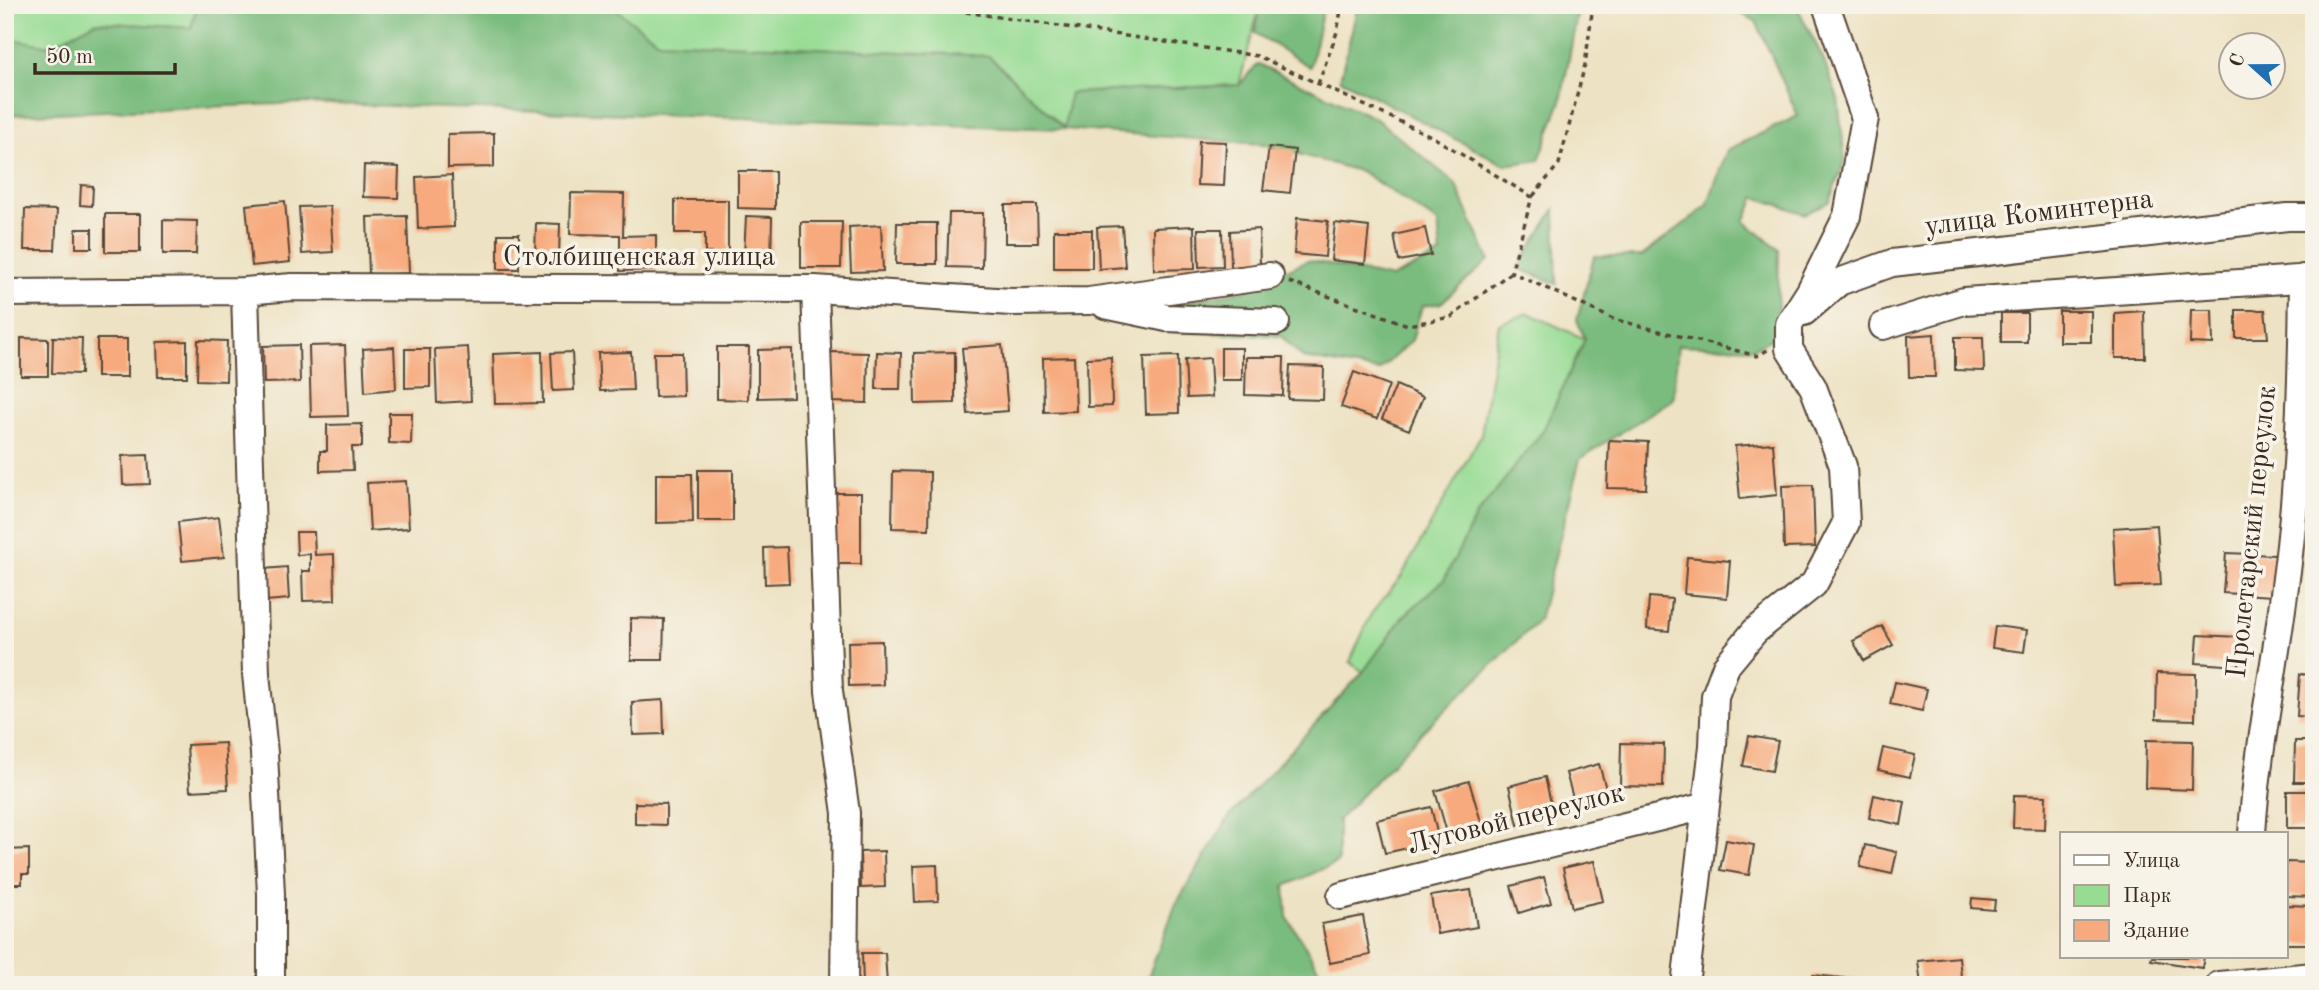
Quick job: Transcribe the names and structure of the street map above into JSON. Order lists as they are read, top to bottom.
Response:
{
  "streets": {
    "street": [
      "улица Коминтерна",
      "Столбищенская улица",
      "Пролетарский переулок",
      "Луговой переулок"
    ]
  },
  "legend": ["Улица", "Парк", "Здание"],
  "scale_bar": "50 m",
  "north": "left"
}
